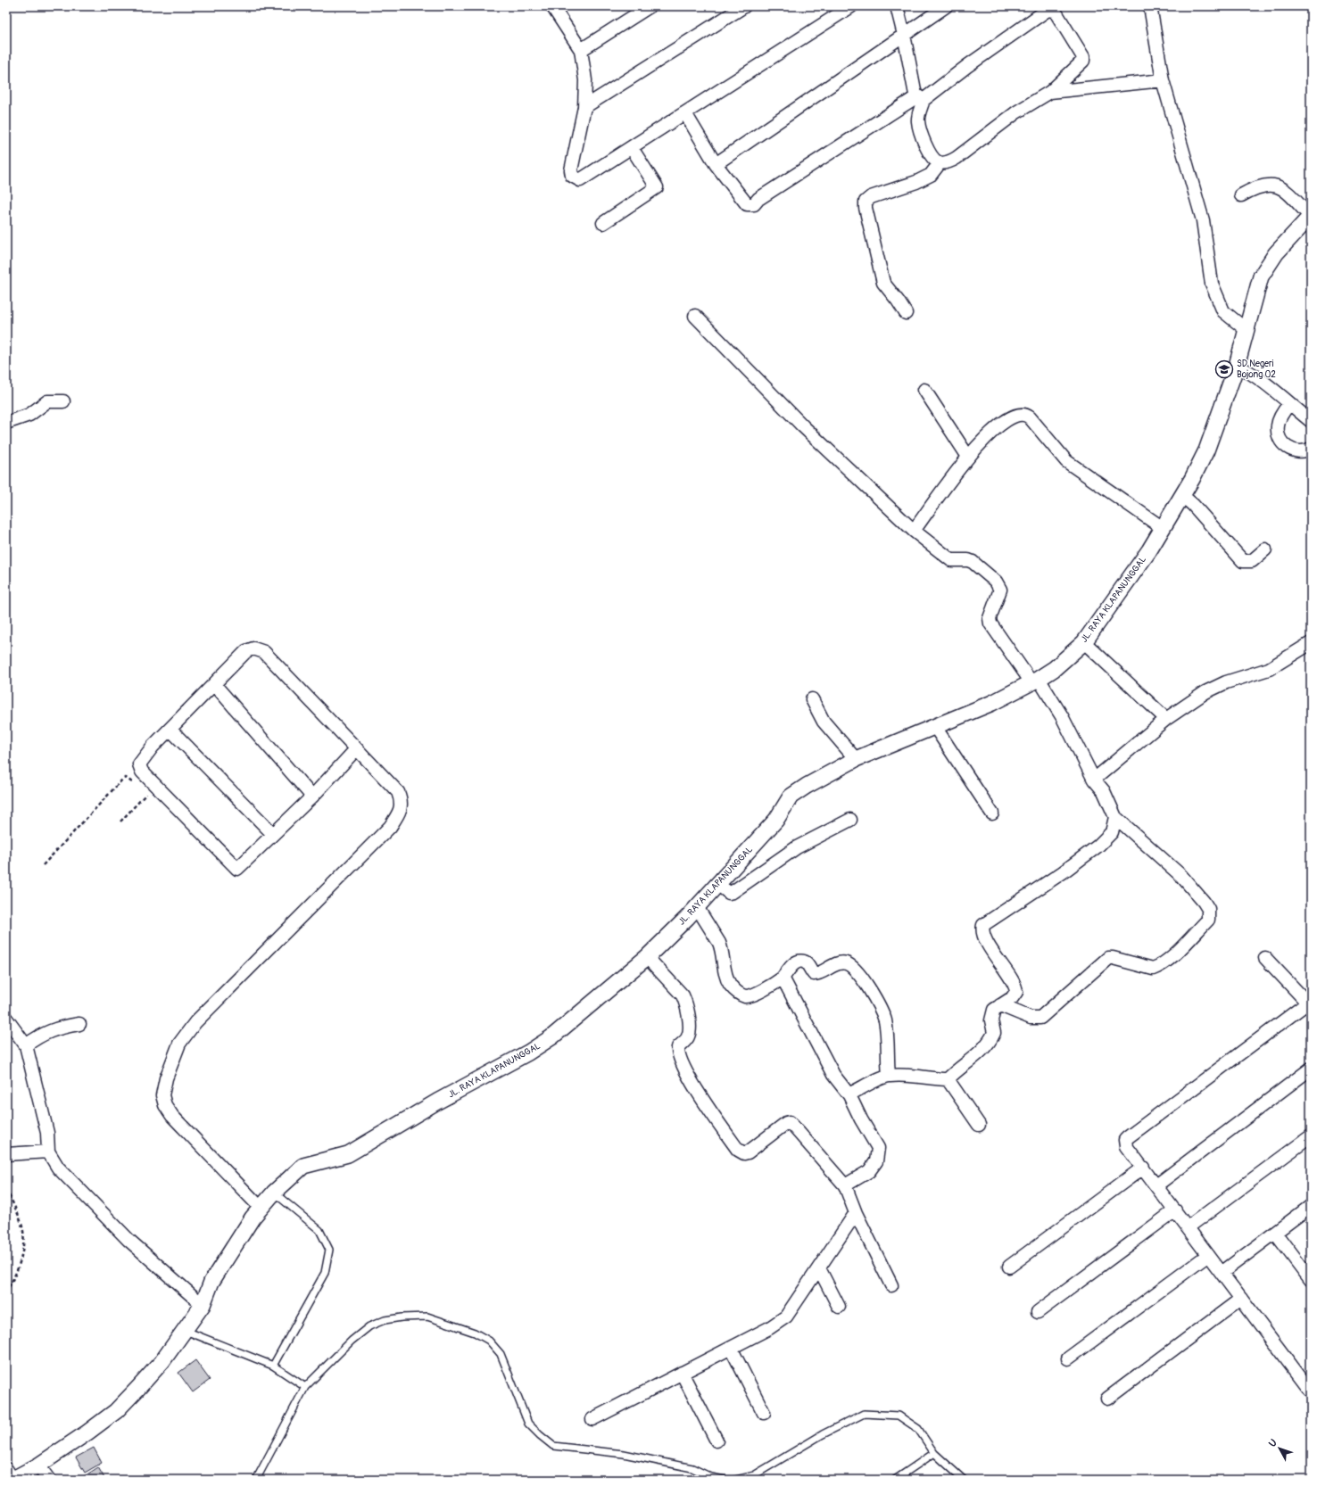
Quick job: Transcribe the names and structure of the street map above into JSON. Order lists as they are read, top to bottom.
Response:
{
  "streets": {
    "street": ["JL. RAYA KLAPANUNGGAL"]
  },
  "places": {
    "school or university": ["SD Negeri Bojong 02"]
  },
  "north": "top left"
}
